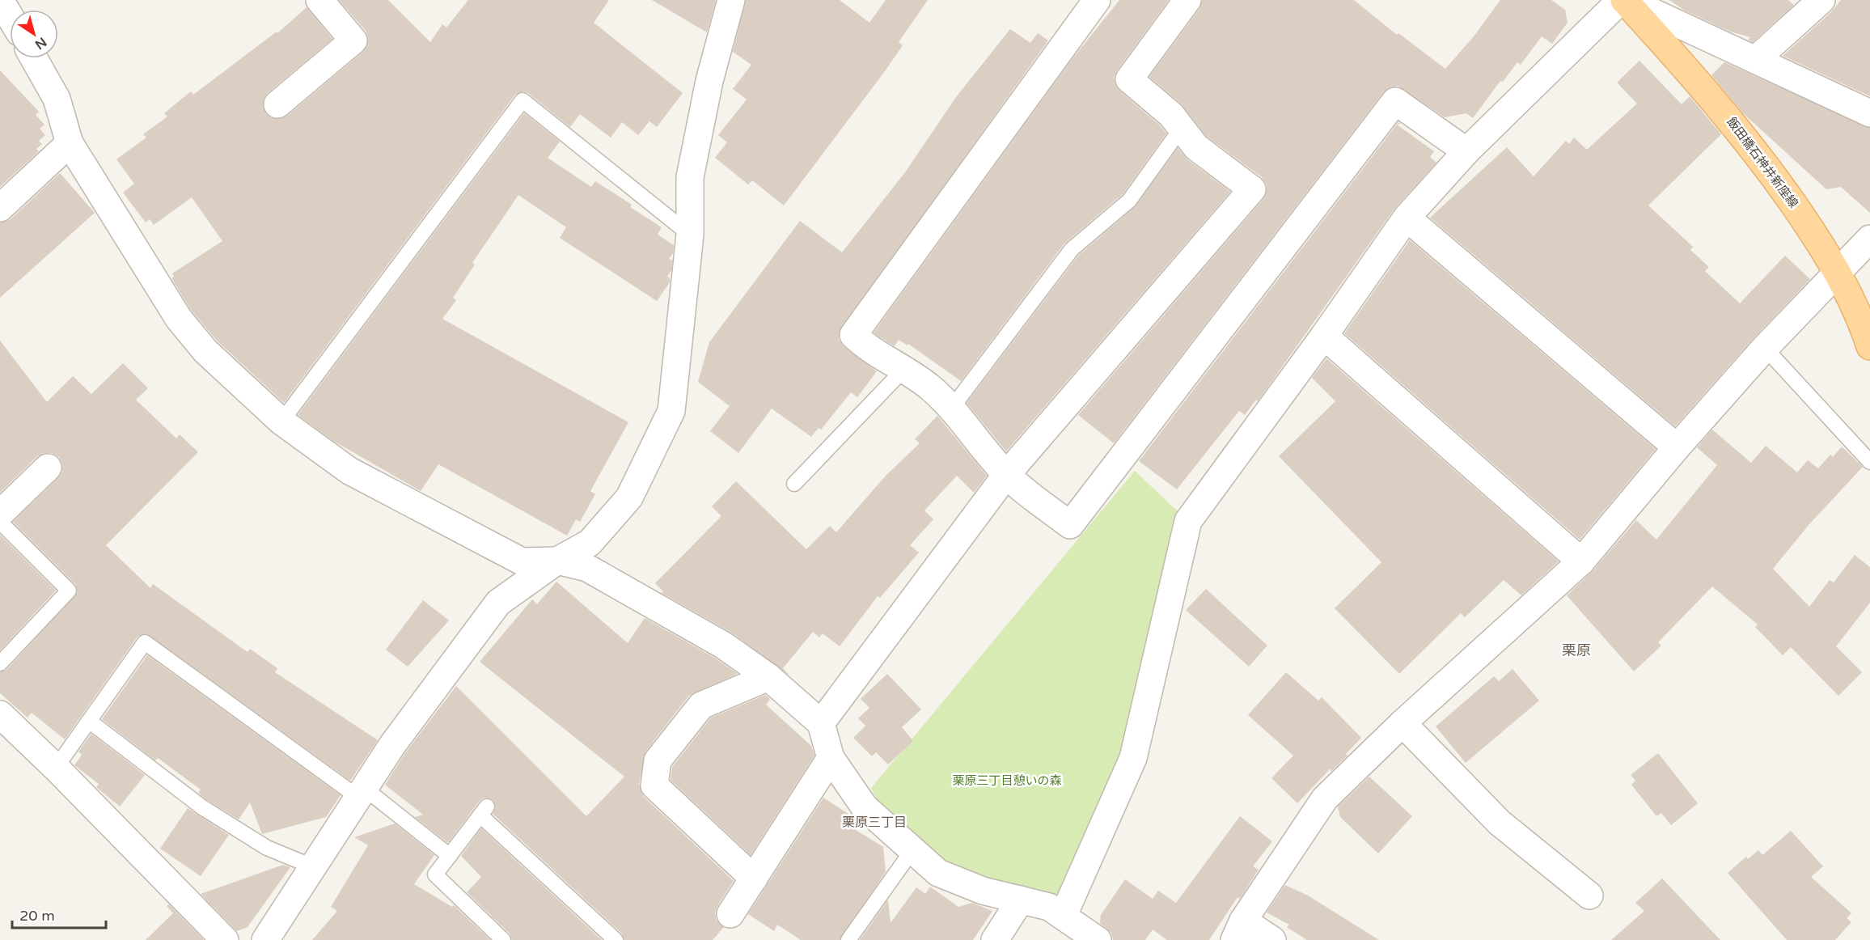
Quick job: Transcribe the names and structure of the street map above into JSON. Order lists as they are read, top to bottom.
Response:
{
  "streets": {
    "main road": ["飯田橋石神井新座線"]
  },
  "districts": ["栗原", "栗原三丁目"],
  "parks": ["栗原三丁目憩いの森"],
  "scale_bar": "20 m",
  "north": "bottom right"
}
